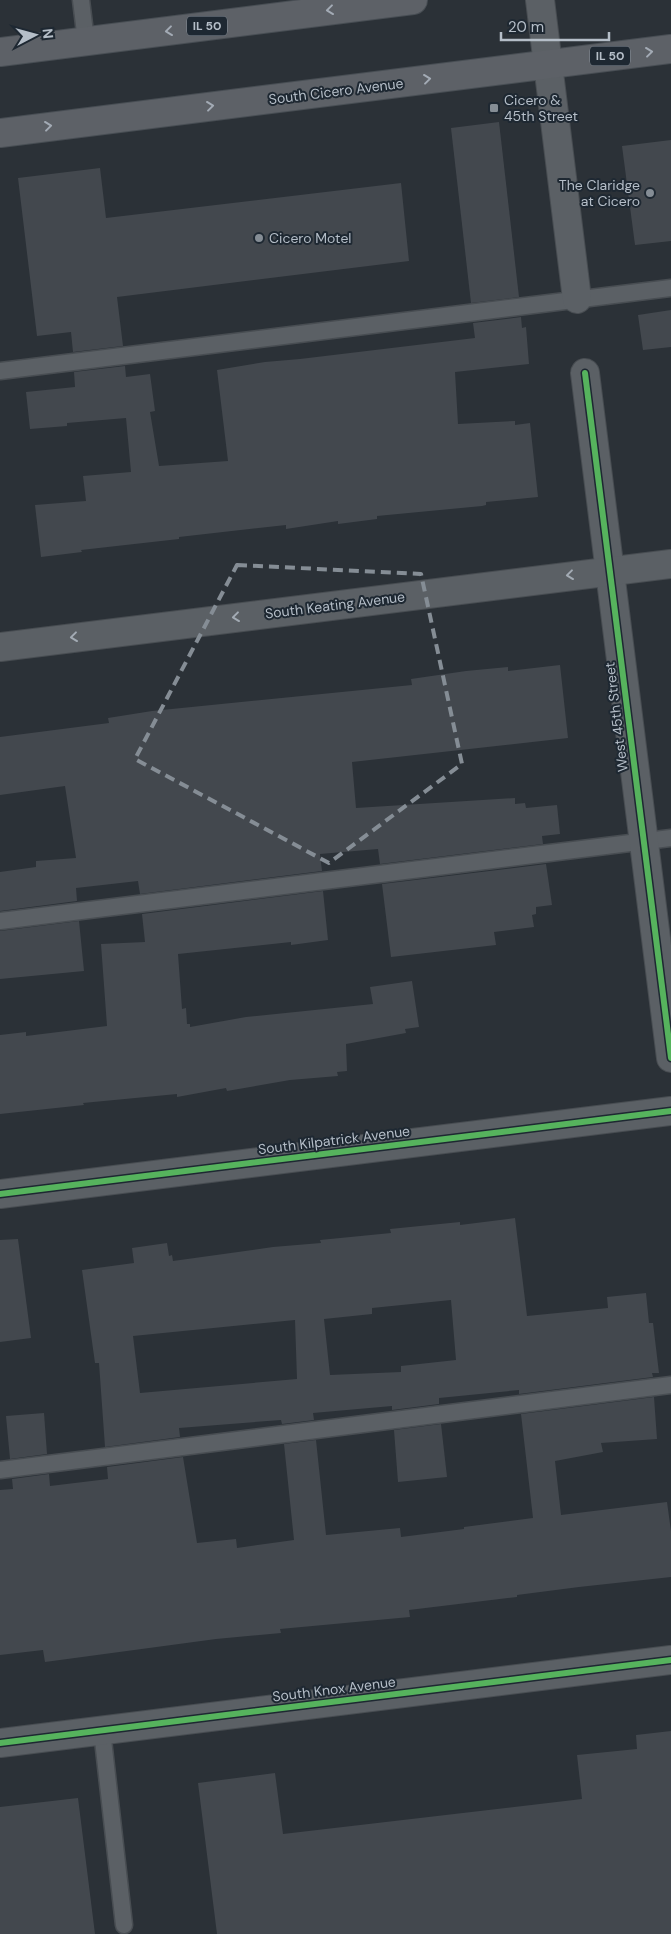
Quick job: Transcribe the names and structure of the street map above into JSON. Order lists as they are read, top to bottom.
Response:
{
  "streets": {
    "main road": ["IL 50", "South Cicero Avenue"],
    "street": [
      "South Keating Avenue",
      "West 45th Street",
      "South Kilpatrick Avenue",
      "South Knox Avenue"
    ]
  },
  "crossings": [
    ["South Keating Avenue", "West 45th Street"]
  ],
  "one_way": ["South Keating Avenue"],
  "places": {
    "transit": ["Cicero & 45th Street"],
    "other": ["The Claridge at Cicero", "Cicero Motel"]
  },
  "scale_bar": "20 m",
  "north": "right"
}
